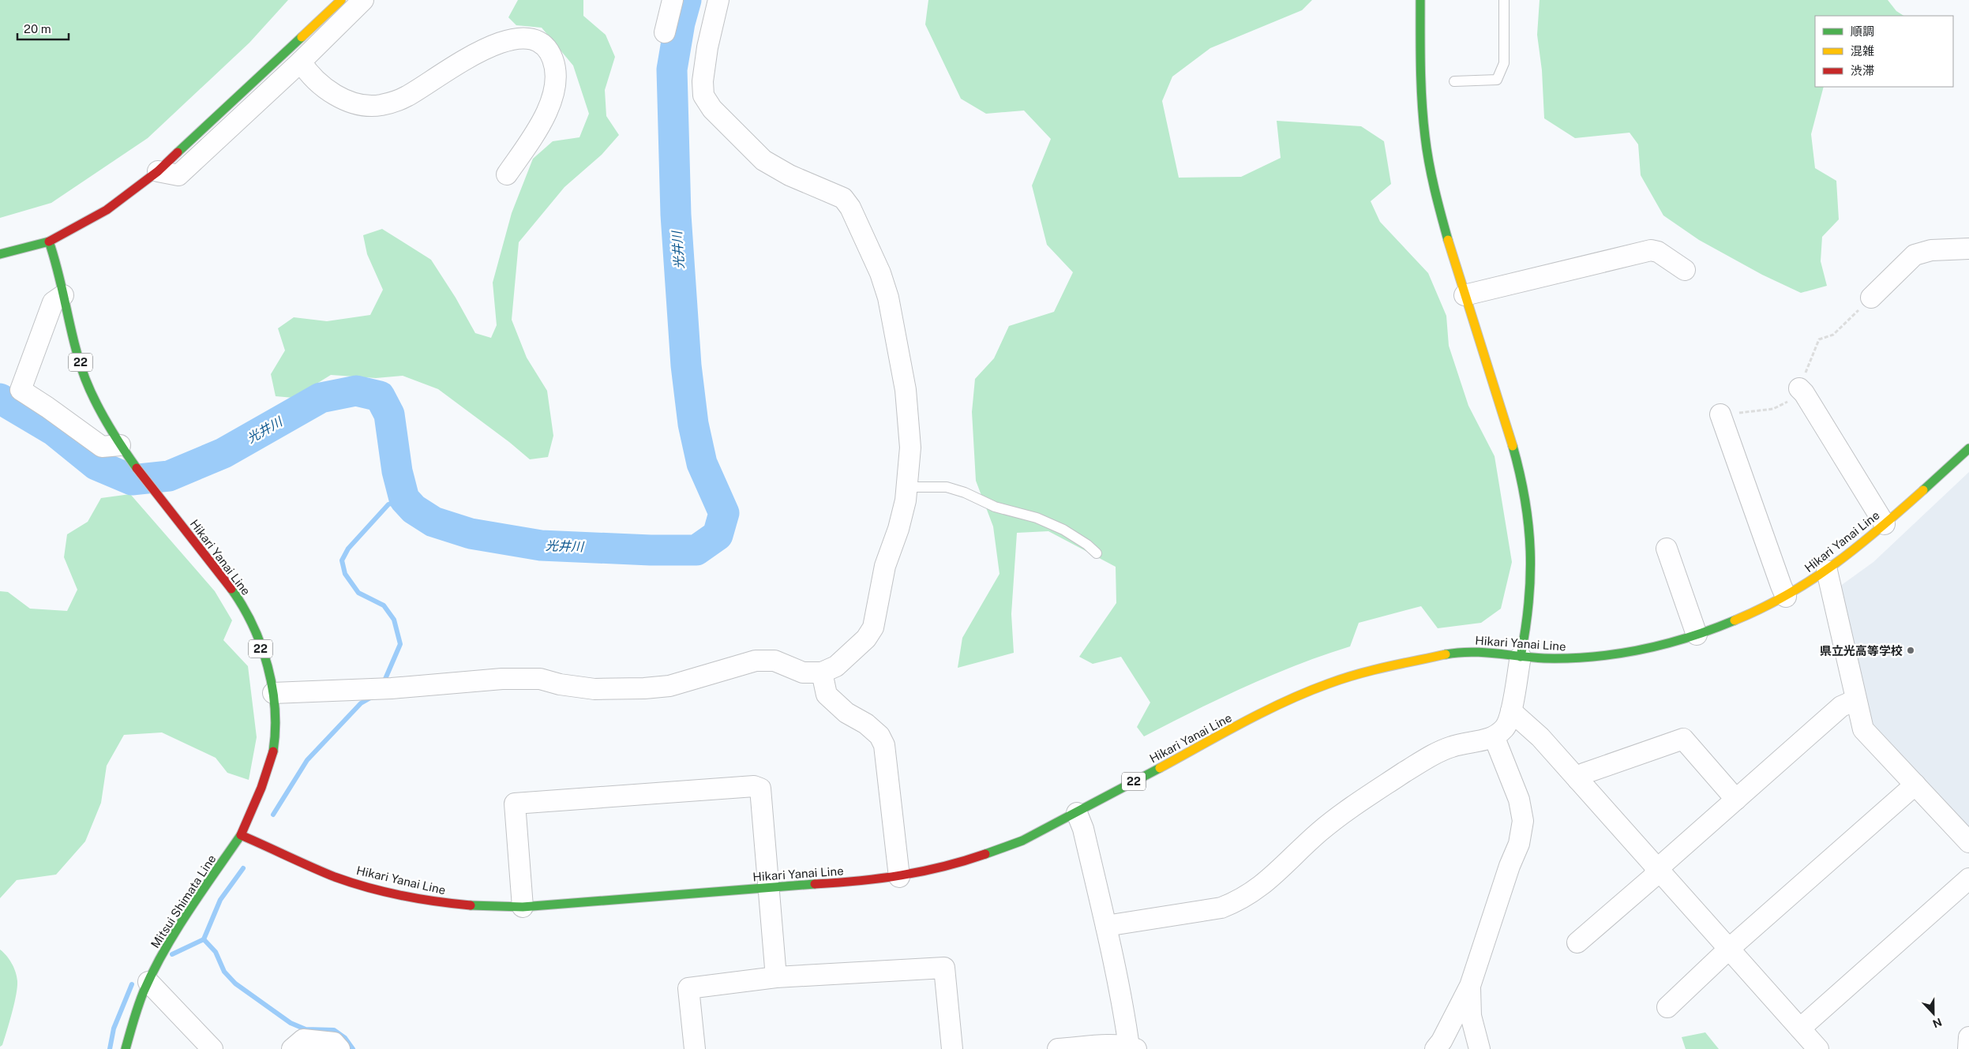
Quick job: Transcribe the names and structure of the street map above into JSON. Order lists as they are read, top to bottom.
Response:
{
  "streets": {
    "main road": ["22", "Hikari Yanai Line", "Mitsui Shimata Line"]
  },
  "crossings": [
    ["Hikari Yanai Line", "Mitsui Shimata Line"]
  ],
  "water": ["光井川"],
  "places": ["県立光高等学校"],
  "legend": ["順調", "混雑", "渋滞"],
  "scale_bar": "20 m",
  "north": "bottom"
}
